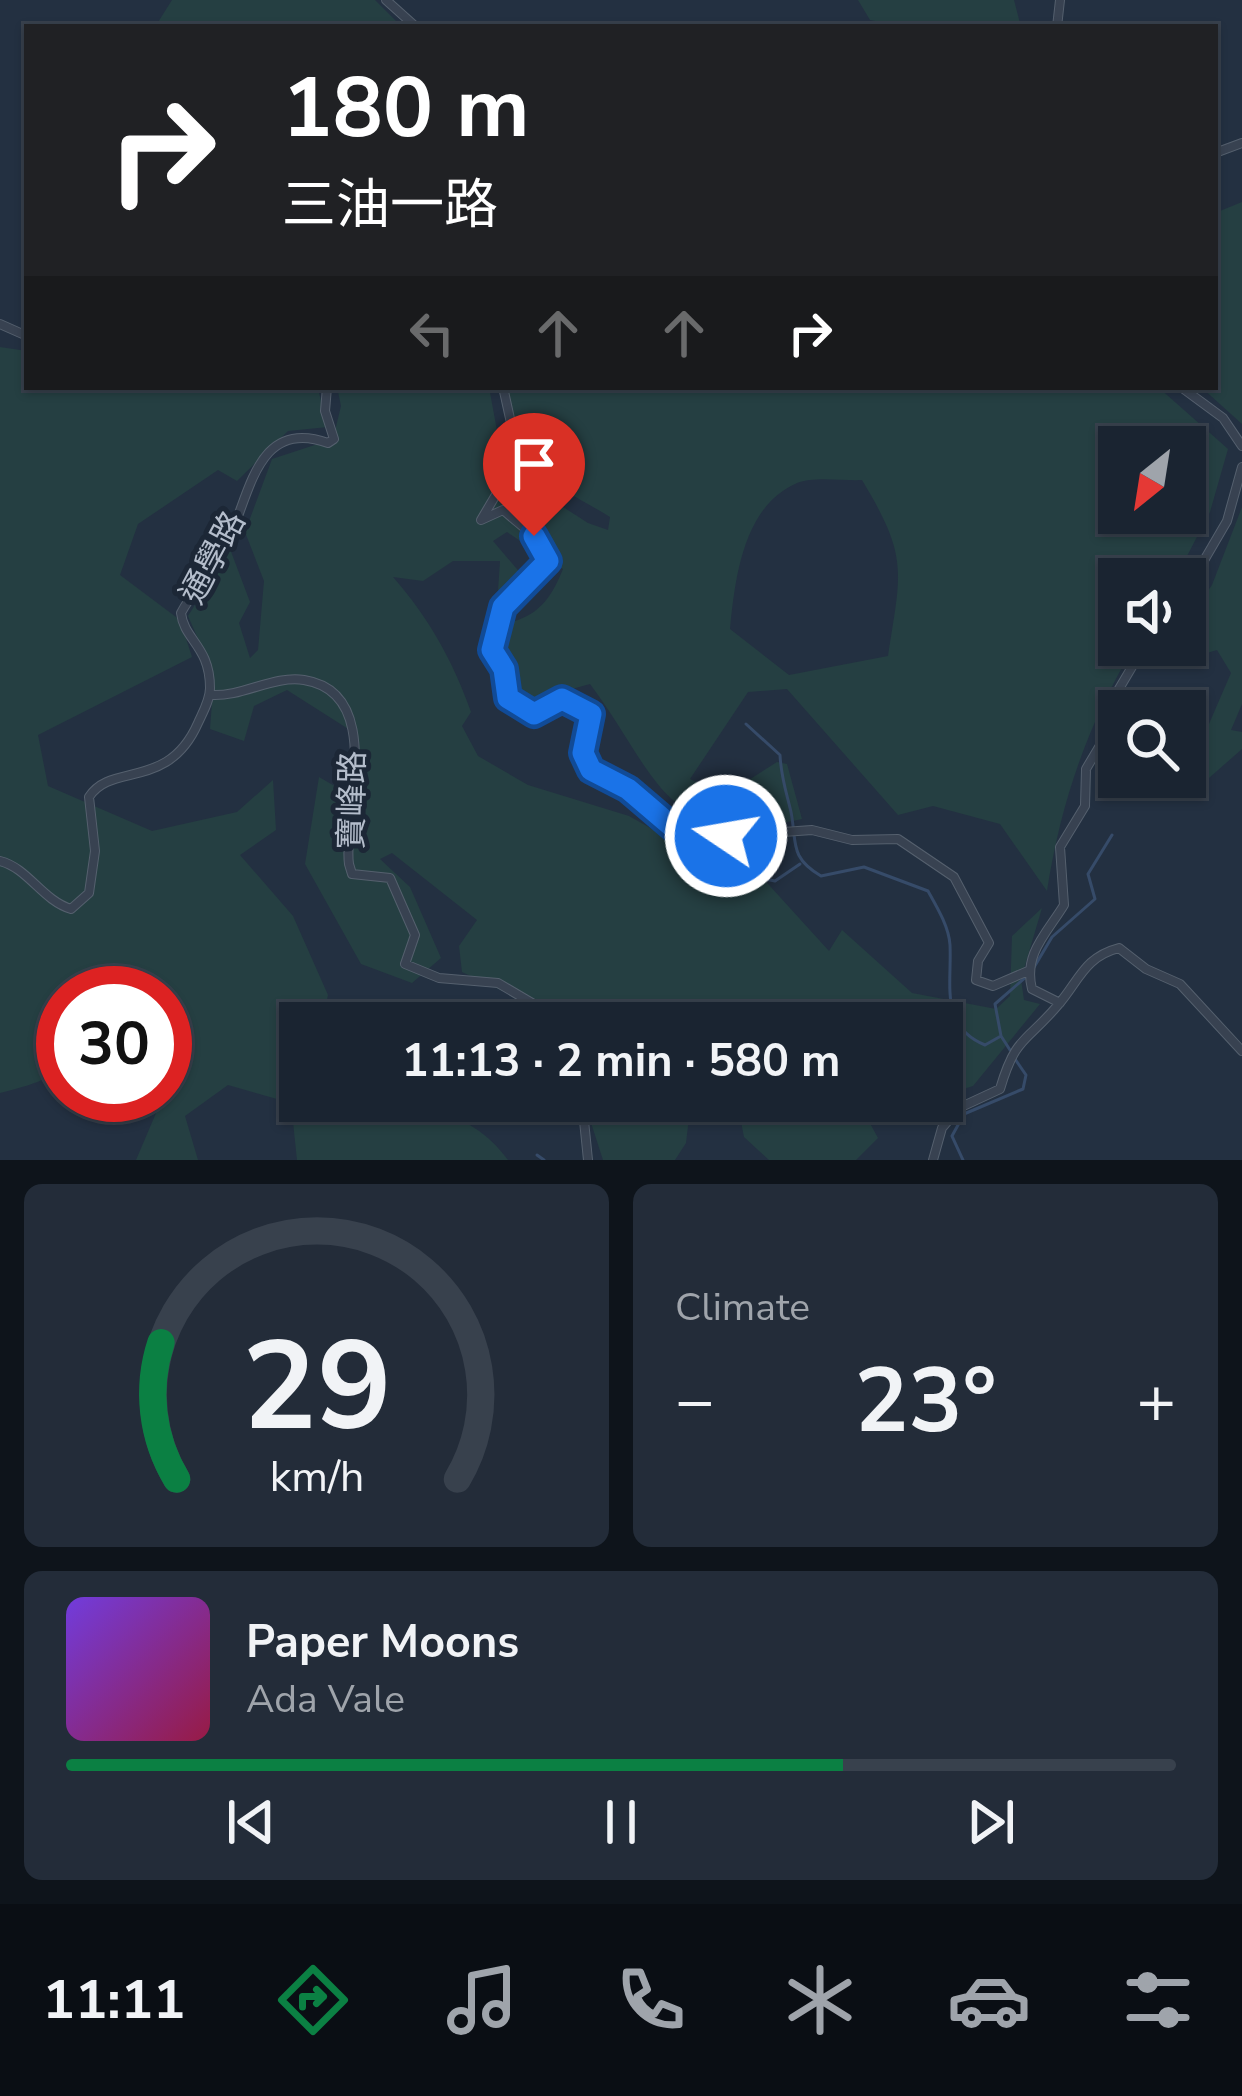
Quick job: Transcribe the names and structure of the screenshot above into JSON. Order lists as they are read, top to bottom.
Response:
{
  "streets": {
    "street": ["通學路", "寶峰路"]
  },
  "crossings": [
    ["通學路", "寶峰路"]
  ],
  "north": "bottom left",
  "page": {
    "turn": ["180 m", "三油一路"],
    "limit": "30",
    "trip": "11:13 · 2 min · 580 m",
    "tile": "Climate",
    "heat": ["−", "23°", "+"],
    "song": ["Paper Moons", "Ada Vale"],
    "tabs": "11:11",
    "gauge": ["29", "km/h"]
  }
}
